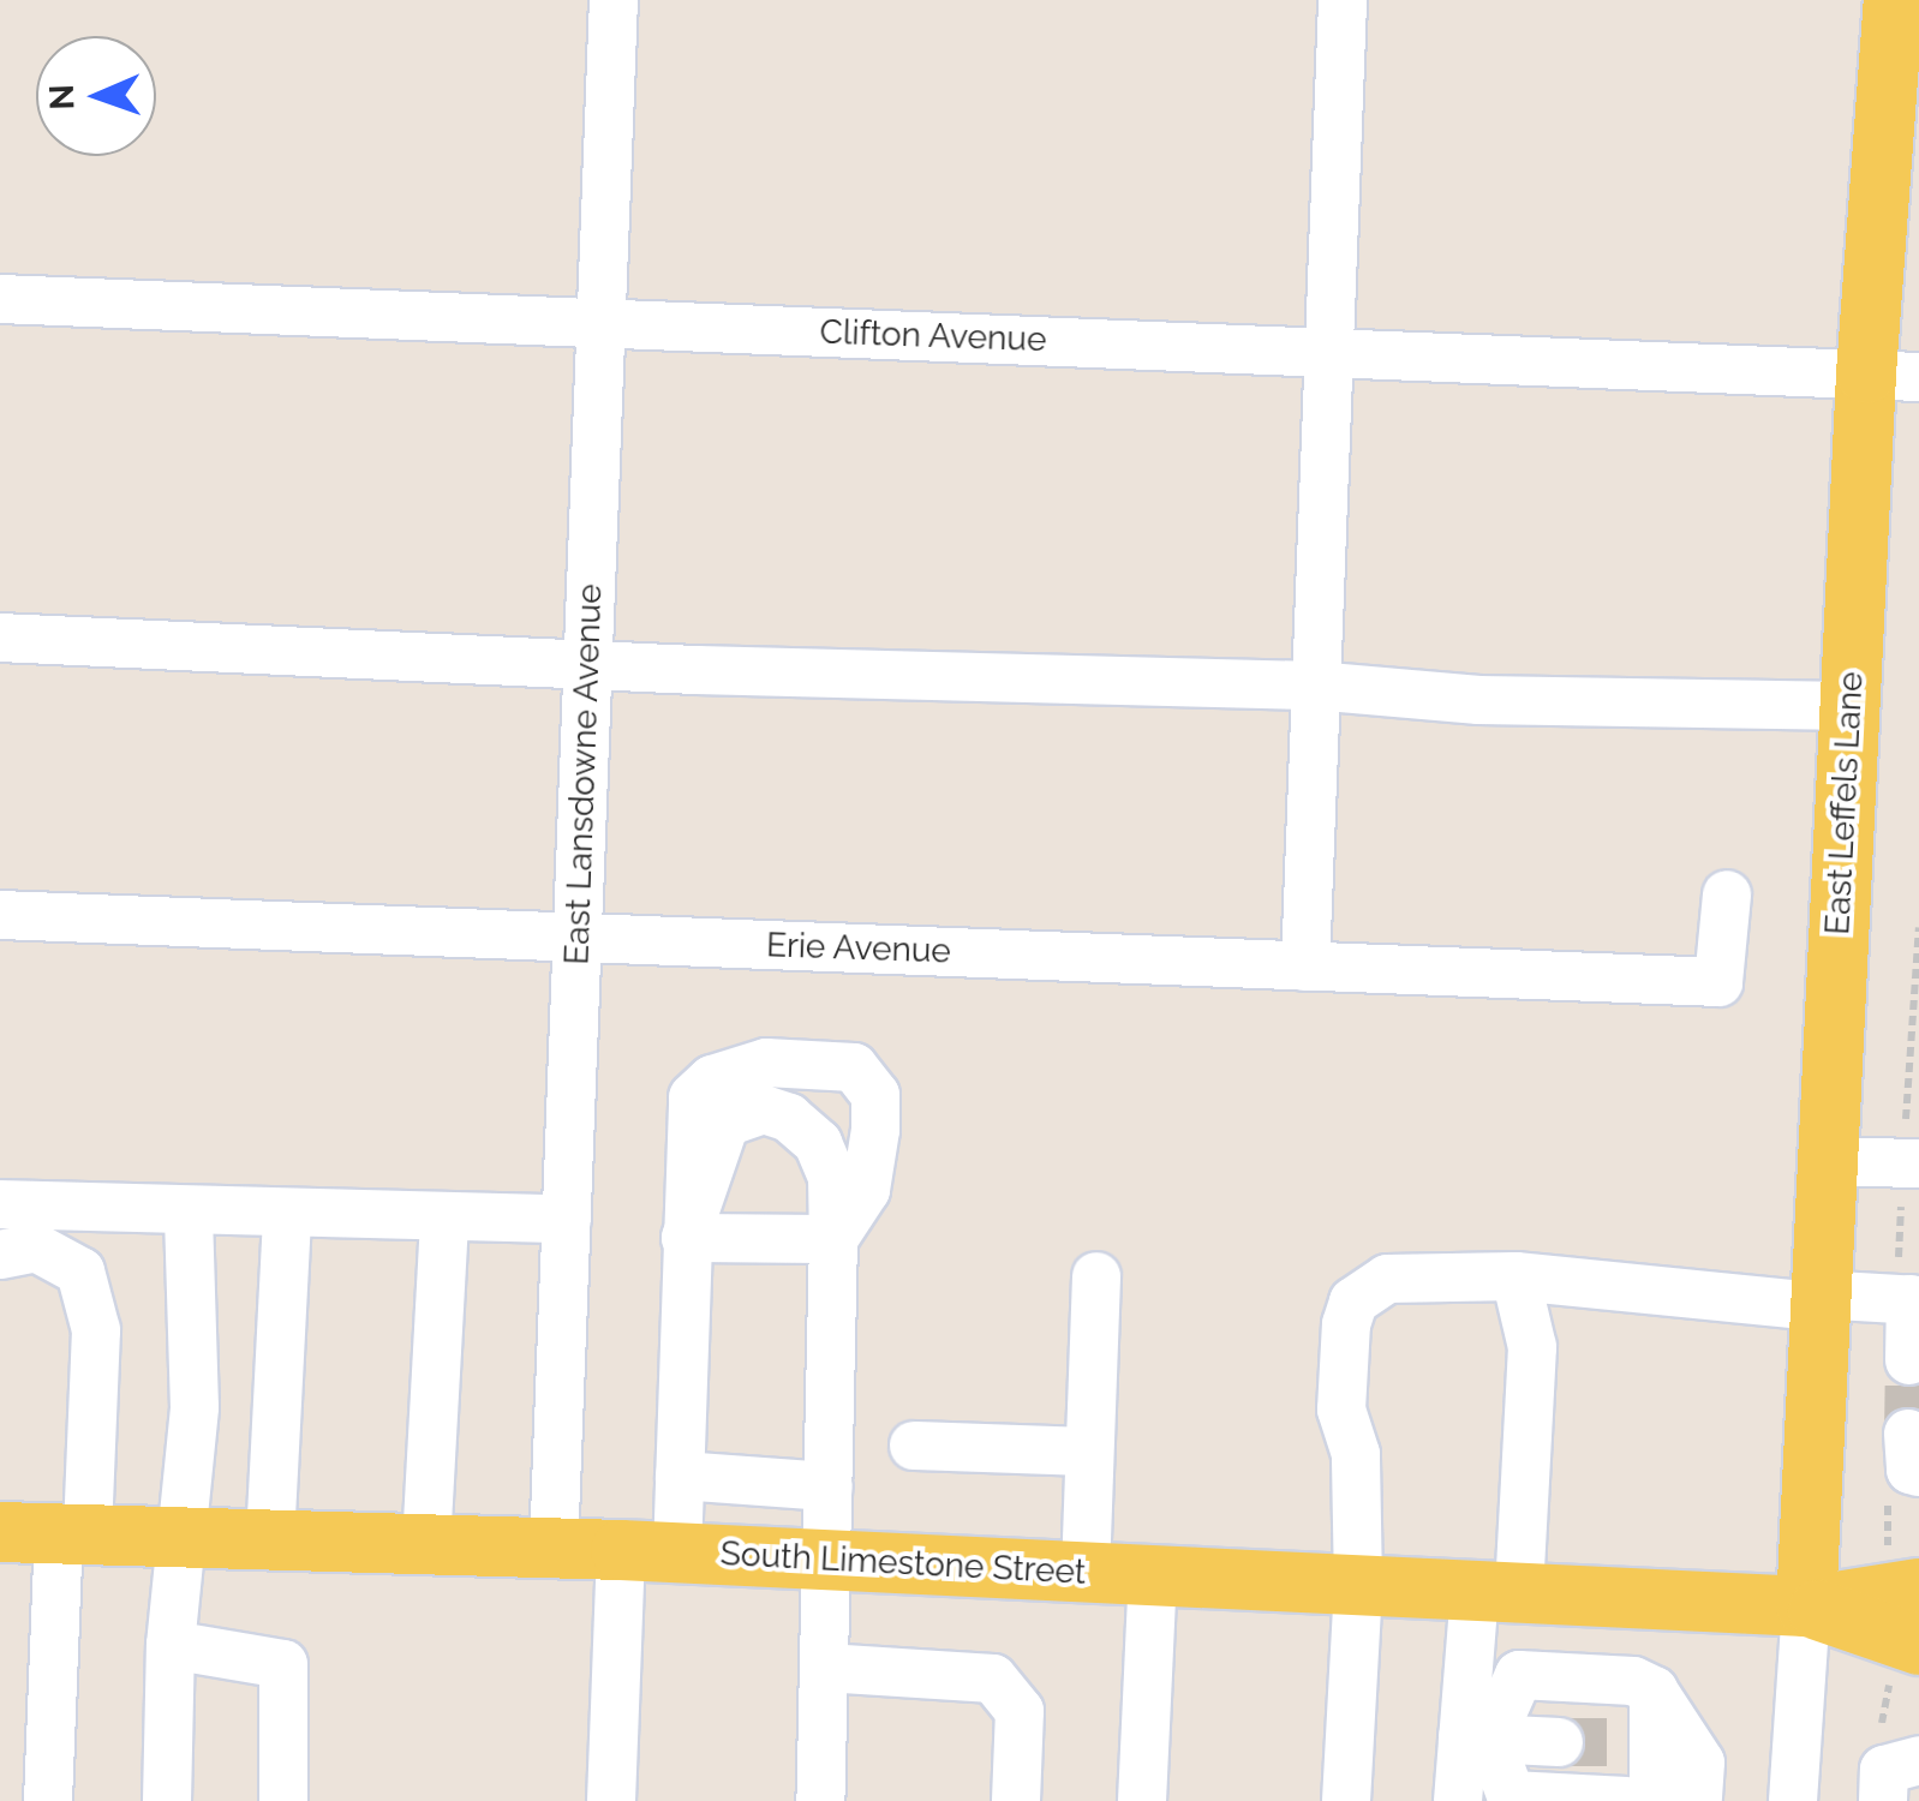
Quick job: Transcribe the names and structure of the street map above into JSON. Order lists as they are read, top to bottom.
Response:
{
  "streets": {
    "main road": ["East Leffels Lane", "South Limestone Street"],
    "street": ["Clifton Avenue", "East Lansdowne Avenue", "Erie Avenue"]
  },
  "crossings": [
    ["Clifton Avenue", "East Lansdowne Avenue"],
    ["Clifton Avenue", "East Leffels Lane"],
    ["East Lansdowne Avenue", "Erie Avenue"],
    ["East Lansdowne Avenue", "South Limestone Street"],
    ["East Leffels Lane", "South Limestone Street"]
  ],
  "north": "left"
}
